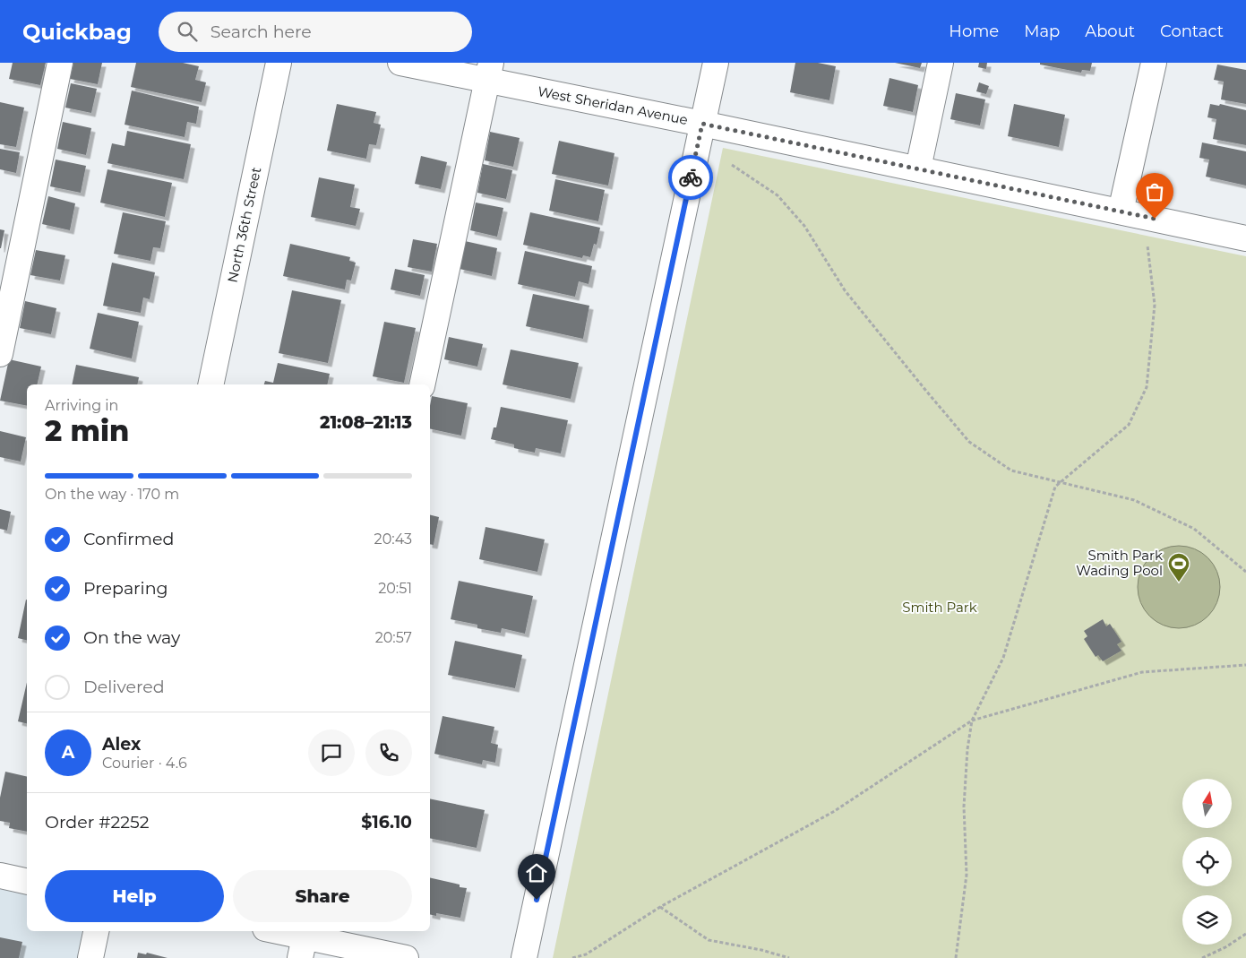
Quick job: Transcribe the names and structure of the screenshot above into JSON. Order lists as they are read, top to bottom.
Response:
{
  "streets": {
    "street": ["West Sheridan Avenue", "North 36th Street"]
  },
  "parks": ["Smith Park"],
  "places": {
    "sports": ["Smith Park Wading Pool"]
  },
  "north": "top",
  "page": {
    "header": "Quickbag",
    "search": "Search here",
    "nav": [
      "Home",
      "Map",
      "About",
      "Contact"
    ],
    "heading": ["2 min", "Arriving in", "21:08–21:13"],
    "panel": [
      "Alex",
      "Courier · 4.6",
      "Order #2252",
      "$16.10"
    ],
    "bar": "On the way · 170 m",
    "list": [
      ["Confirmed", "20:43"],
      ["Preparing", "20:51"],
      ["On the way", "20:57"],
      "Delivered"
    ],
    "round": "A",
    "buttons": ["Help", "Share"]
  }
}
